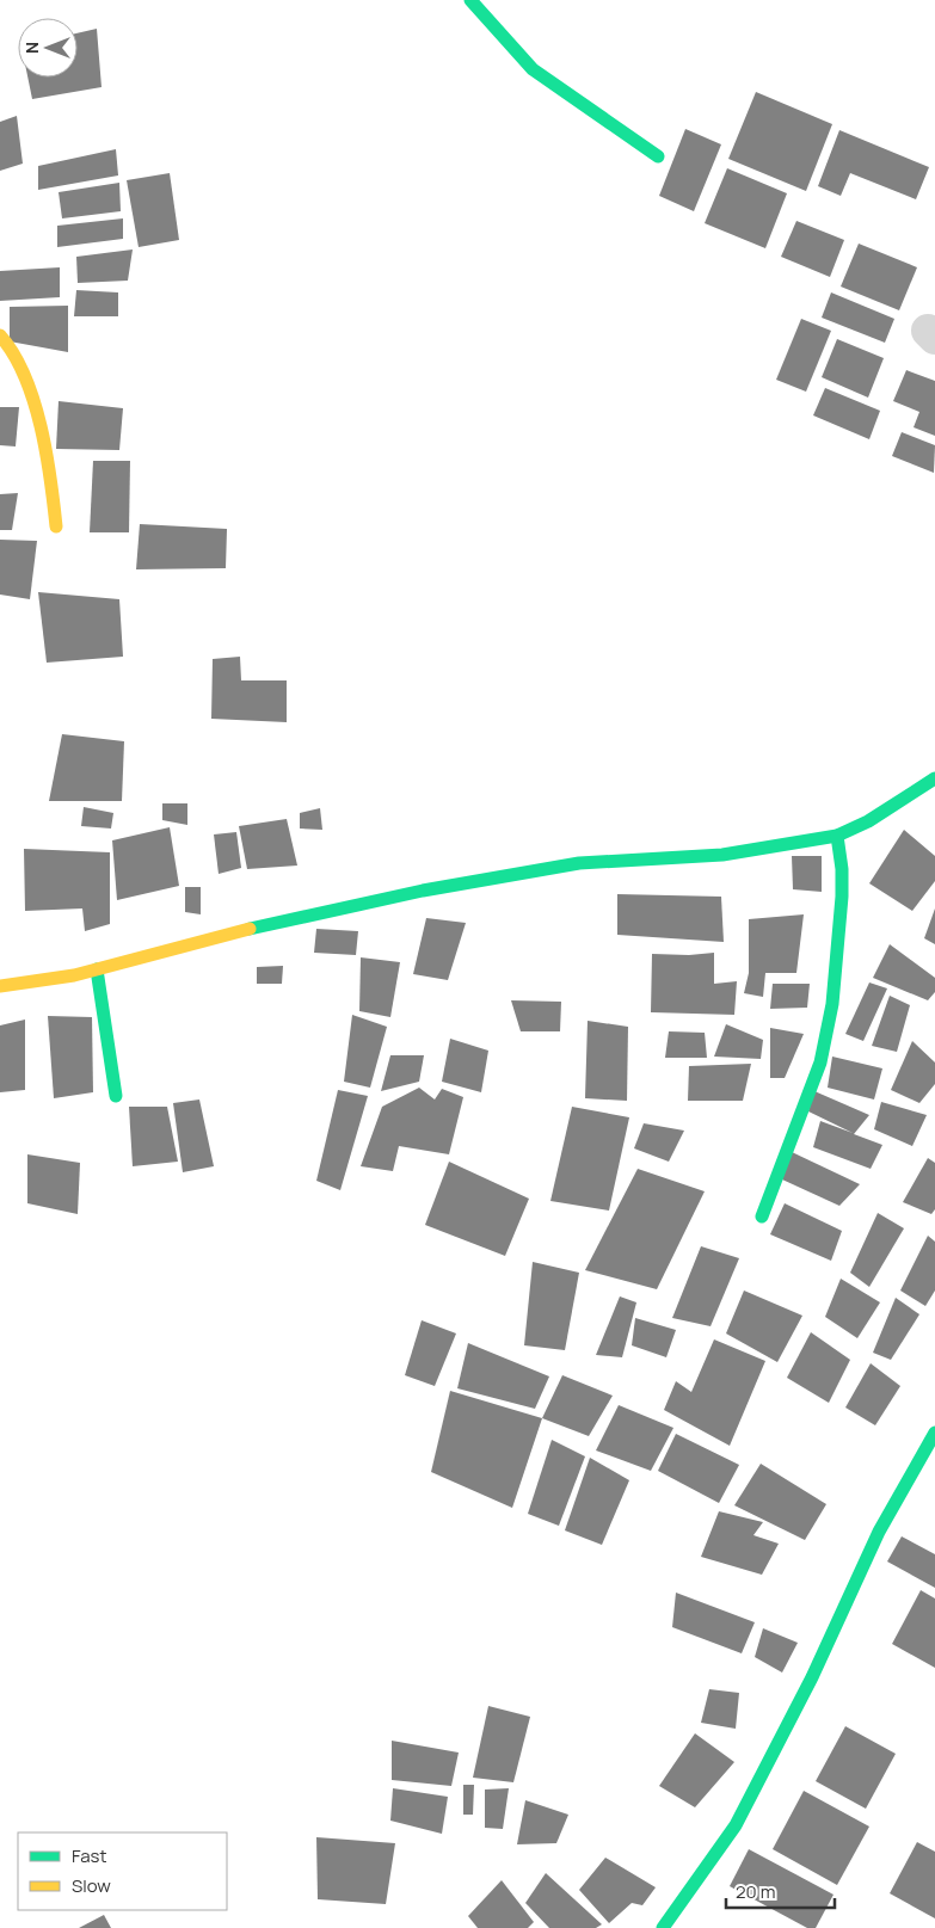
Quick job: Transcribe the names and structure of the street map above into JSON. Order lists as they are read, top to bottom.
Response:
{
  "legend": ["Fast", "Slow"],
  "scale_bar": "20 m",
  "north": "left"
}
